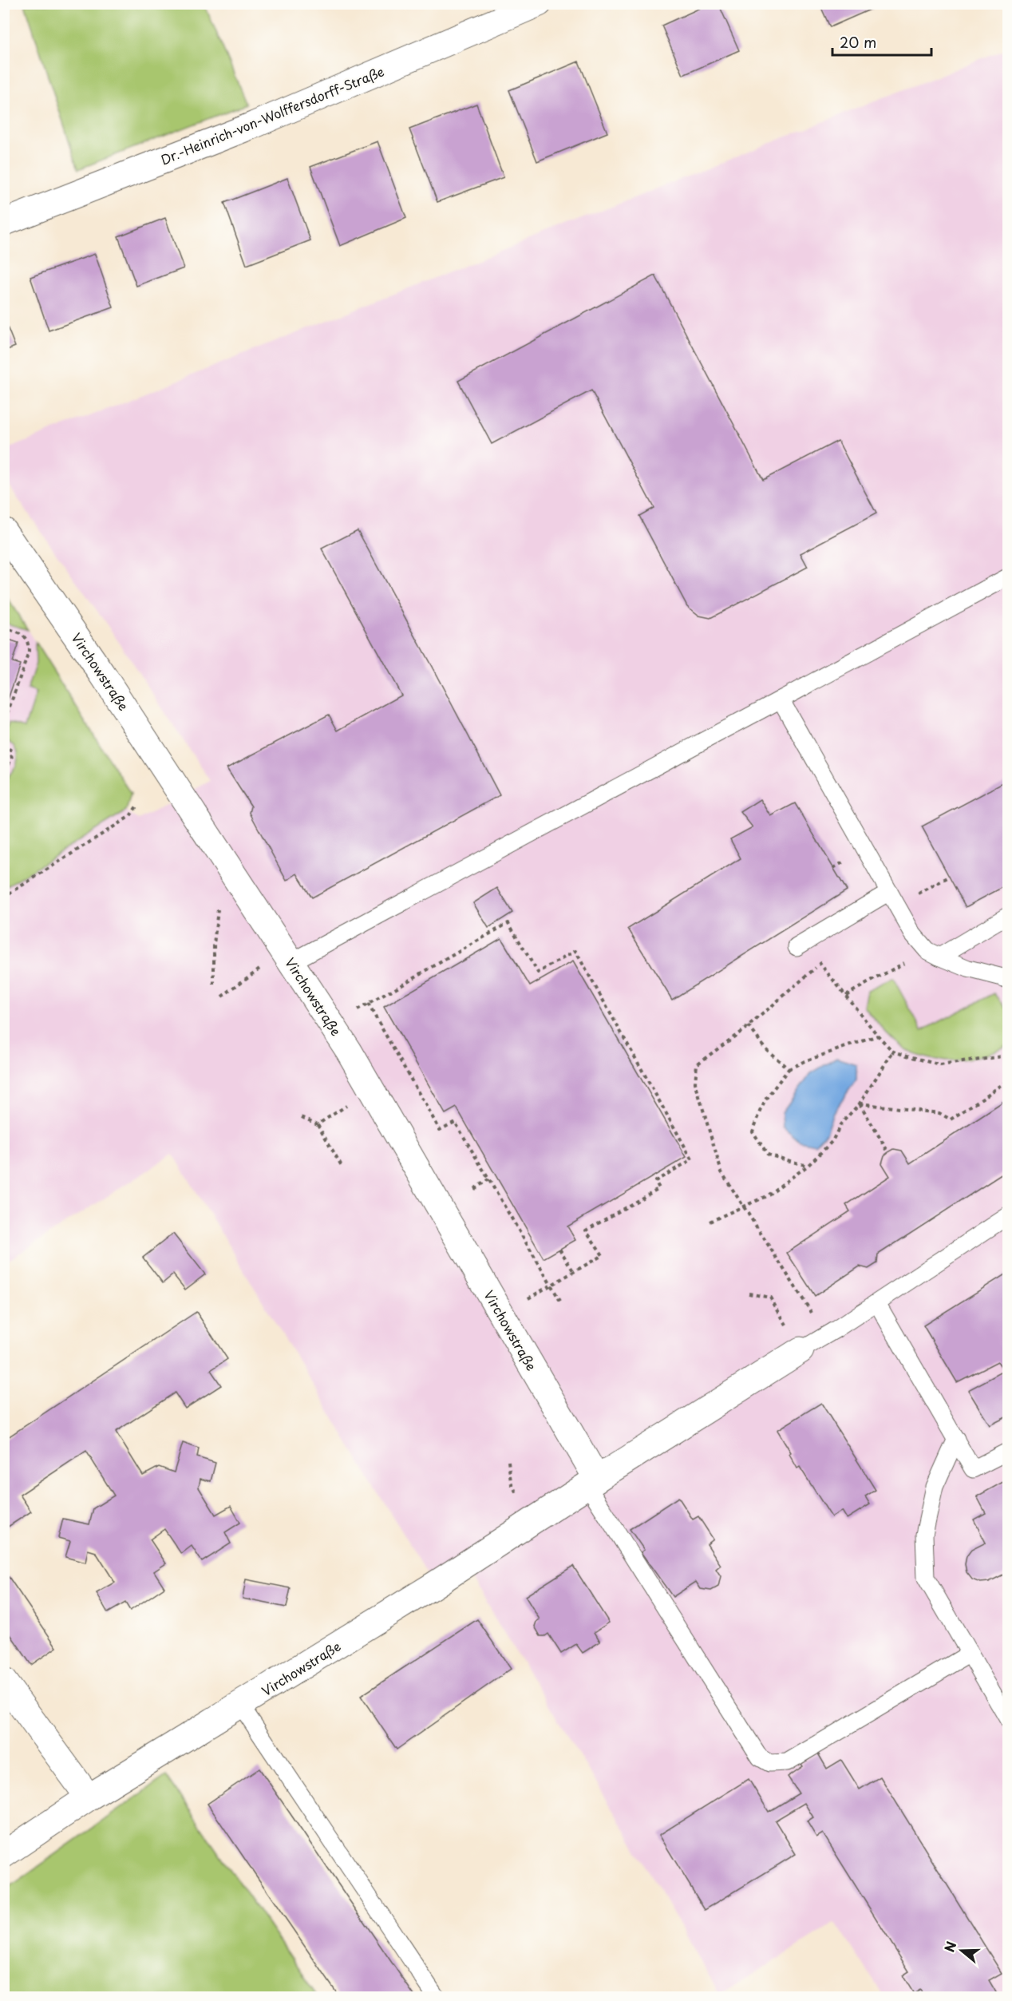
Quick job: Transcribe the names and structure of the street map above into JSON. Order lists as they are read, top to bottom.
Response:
{
  "streets": {
    "street": ["Dr.-Heinrich-von-Wolffersdorff-Straße", "Virchowstraße"]
  },
  "scale_bar": "20 m",
  "north": "left"
}
